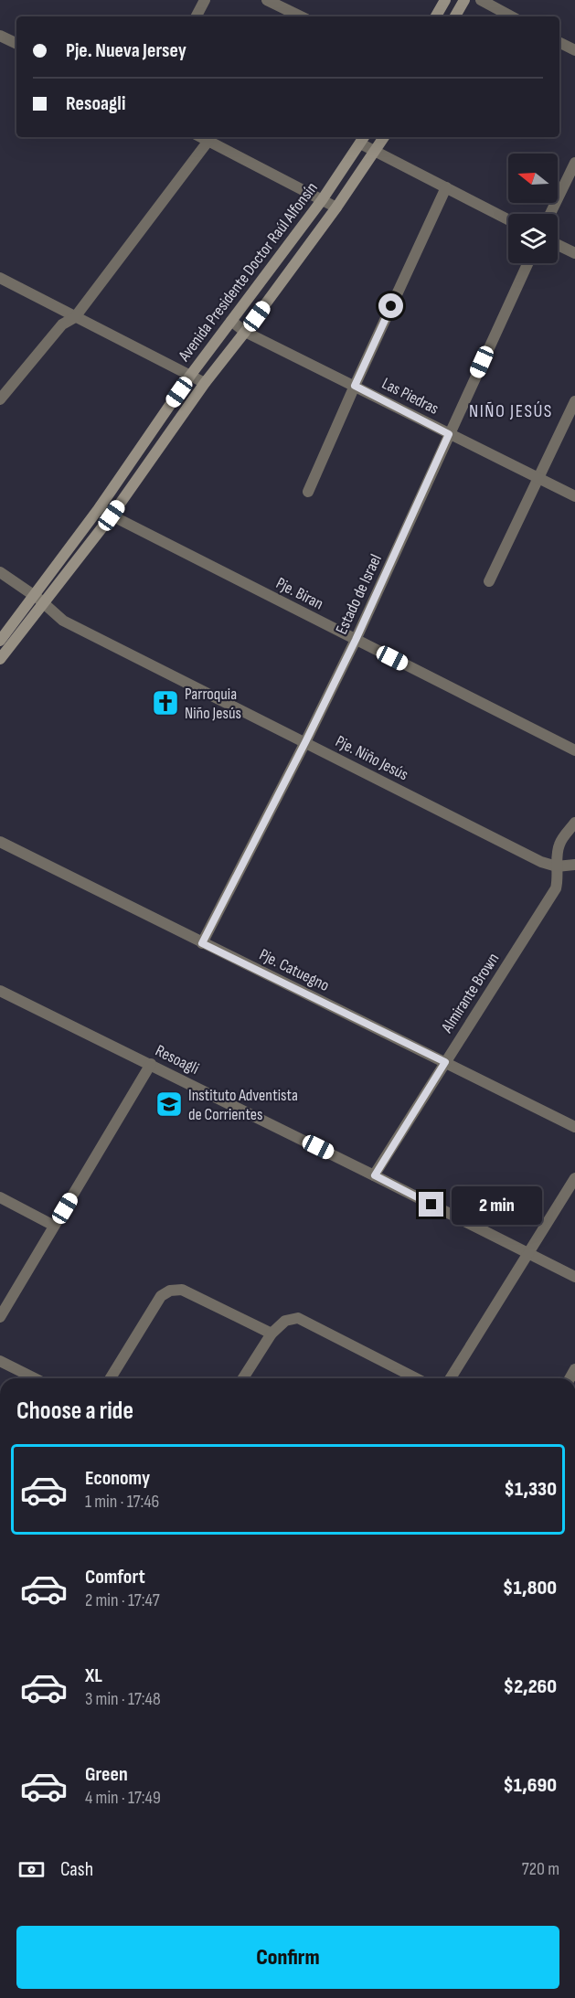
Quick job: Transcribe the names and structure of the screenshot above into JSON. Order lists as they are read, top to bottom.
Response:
{
  "streets": {
    "main road": ["Avenida Presidente Doctor Raúl Alfonsín"],
    "street": [
      "Las Piedras",
      "Pje. Biran",
      "Estado de Israel",
      "Pje. Niño Jesús",
      "Pje. Catuegno",
      "Almirante Brown",
      "Resoagli"
    ]
  },
  "crossings": [
    ["Avenida Presidente Doctor Raúl Alfonsín", "Las Piedras"],
    ["Avenida Presidente Doctor Raúl Alfonsín", "Pje. Biran"],
    ["Avenida Presidente Doctor Raúl Alfonsín", "Pje. Niño Jesús"],
    ["Las Piedras", "Estado de Israel"],
    ["Pje. Biran", "Estado de Israel"],
    ["Estado de Israel", "Pje. Niño Jesús"],
    ["Estado de Israel", "Pje. Catuegno"],
    ["Pje. Niño Jesús", "Almirante Brown"],
    ["Pje. Catuegno", "Almirante Brown"],
    ["Almirante Brown", "Resoagli"]
  ],
  "districts": ["NIÑO JESÚS"],
  "places": {
    "church": ["Parroquia Niño Jesús"],
    "school or university": ["Instituto Adventista de Corrientes"]
  },
  "north": "left",
  "page": {
    "banner": ["Pje. Nueva Jersey", "Resoagli"],
    "bubble": "2 min",
    "heading": "Choose a ride",
    "list": [
      {
        "name": "Economy",
        "note": "1 min · 17:46",
        "value": "$1,330"
      },
      {
        "name": "Comfort",
        "note": "2 min · 17:47",
        "value": "$1,800"
      },
      {
        "name": "XL",
        "note": "3 min · 17:48",
        "value": "$2,260"
      },
      {
        "name": "Green",
        "note": "4 min · 17:49",
        "value": "$1,690"
      }
    ],
    "pay": ["Cash", "720 m"],
    "buttons": "Confirm"
  }
}
